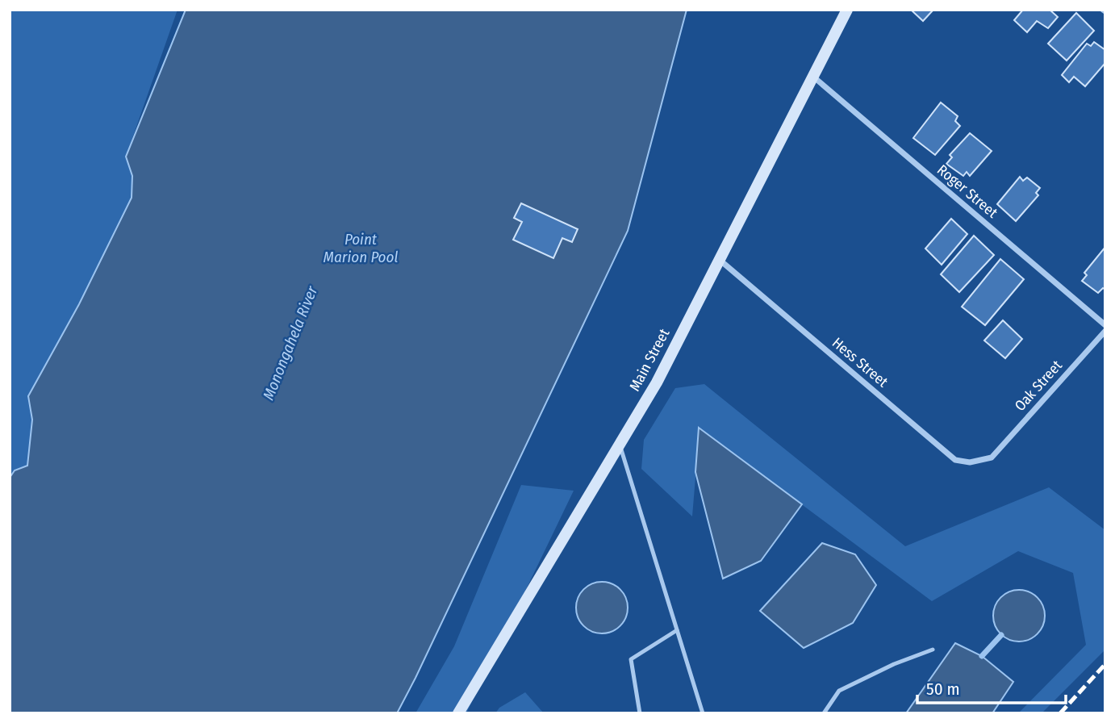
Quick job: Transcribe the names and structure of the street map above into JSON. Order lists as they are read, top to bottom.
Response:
{
  "streets": {
    "main road": ["Main Street"],
    "street": ["Roger Street", "Hess Street", "Oak Street"]
  },
  "crossings": [
    ["Roger Street", "Main Street"],
    ["Main Street", "Hess Street"],
    ["Hess Street", "Oak Street"]
  ],
  "water": ["Point Marion Pool", "Monongahela River"],
  "scale_bar": "50 m"
}
